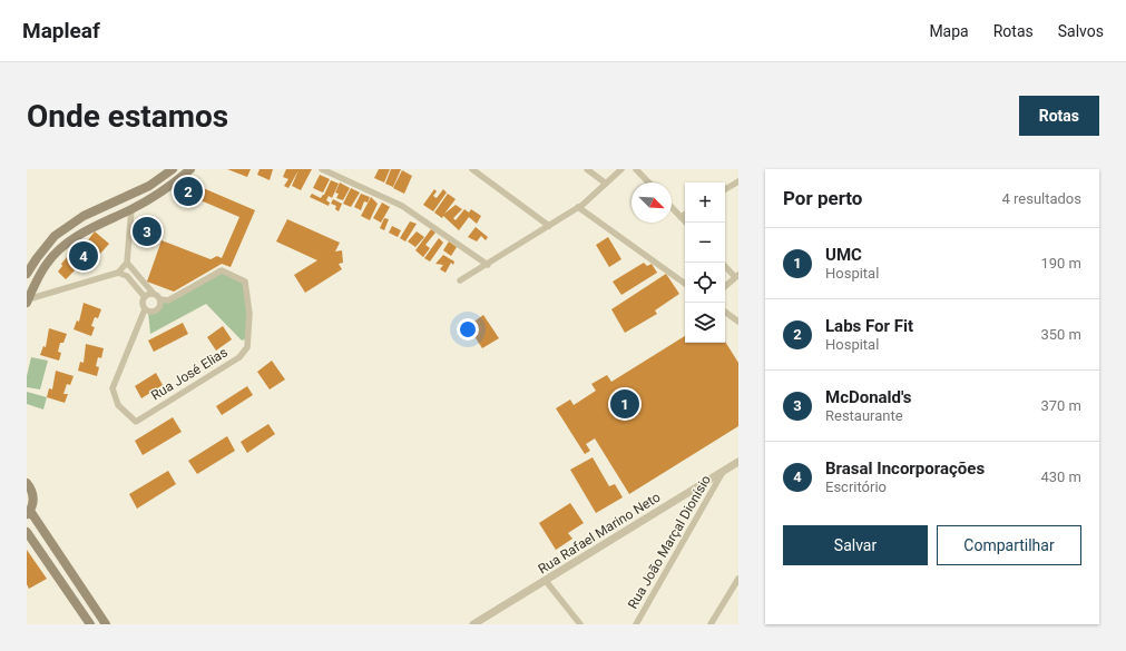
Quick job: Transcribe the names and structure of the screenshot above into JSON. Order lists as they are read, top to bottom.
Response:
{
  "streets": {
    "street": ["Rua José Elias", "Rua Rafael Marino Neto", "Rua João Marçal Dionísio"]
  },
  "crossings": [
    ["Rua Rafael Marino Neto", "Rua João Marçal Dionísio"]
  ],
  "north": "bottom right",
  "page": {
    "header": "Mapleaf",
    "nav": ["Mapa", "Rotas", "Salvos"],
    "buttons": [
      "Rotas",
      ["Salvar", "Compartilhar"]
    ],
    "title": "Onde estamos",
    "heading": ["Por perto", "4 resultados"],
    "pins": [
      "2",
      "3",
      "4",
      "1"
    ],
    "map_buttons": ["+", "−"],
    "list": [
      {
        "mark": "1",
        "name": "UMC",
        "note": "Hospital",
        "value": "190 m"
      },
      {
        "mark": "2",
        "name": "Labs For Fit",
        "note": "Hospital",
        "value": "350 m"
      },
      {
        "mark": "3",
        "name": "McDonald's",
        "note": "Restaurante",
        "value": "370 m"
      },
      {
        "mark": "4",
        "name": "Brasal Incorporações",
        "note": "Escritório",
        "value": "430 m"
      }
    ]
  }
}
